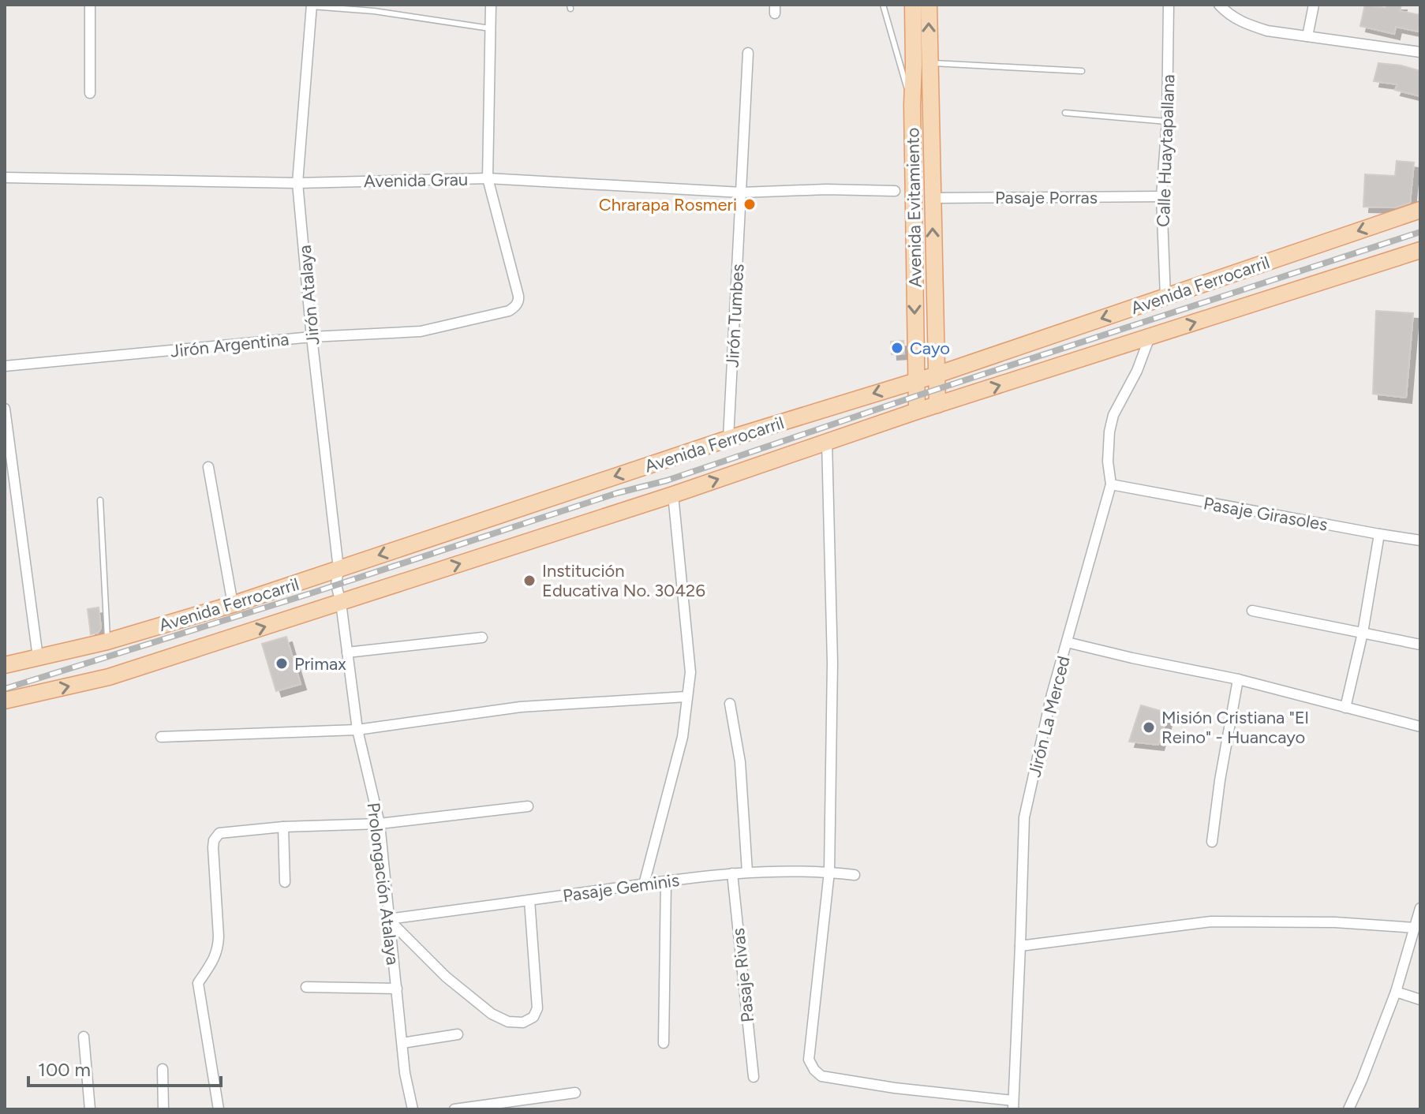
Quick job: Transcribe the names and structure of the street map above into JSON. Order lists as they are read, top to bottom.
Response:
{
  "streets": {
    "main road": ["Avenida Evitamiento", "Avenida Ferrocarril"],
    "street": [
      "Calle Huaytapallana",
      "Avenida Grau",
      "Pasaje Porras",
      "Jirón Atalaya",
      "Jirón Tumbes",
      "Jirón Argentina",
      "Pasaje Girasoles",
      "Jirón La Merced",
      "Prolongación Atalaya",
      "Pasaje Geminis",
      "Pasaje Rivas"
    ]
  },
  "crossings": [
    ["Calle Huaytapallana", "Pasaje Porras"],
    ["Calle Huaytapallana", "Avenida Ferrocarril"],
    ["Avenida Grau", "Jirón Atalaya"],
    ["Avenida Grau", "Jirón Tumbes"],
    ["Avenida Grau", "Jirón Argentina"],
    ["Pasaje Porras", "Avenida Evitamiento"],
    ["Avenida Evitamiento", "Avenida Ferrocarril"],
    ["Avenida Ferrocarril", "Jirón Atalaya"],
    ["Avenida Ferrocarril", "Jirón Tumbes"],
    ["Avenida Ferrocarril", "Jirón La Merced"],
    ["Avenida Ferrocarril", "Prolongación Atalaya"],
    ["Jirón Atalaya", "Jirón Argentina"],
    ["Jirón Atalaya", "Prolongación Atalaya"],
    ["Pasaje Girasoles", "Jirón La Merced"],
    ["Prolongación Atalaya", "Pasaje Geminis"],
    ["Pasaje Geminis", "Pasaje Rivas"]
  ],
  "places": [
    "Chrarapa Rosmeri",
    "Cayo",
    "Institución Educativa No. 30426",
    "Primax",
    "Misión Cristiana \"El Reino\" - Huancayo"
  ],
  "scale_bar": "100 m"
}
